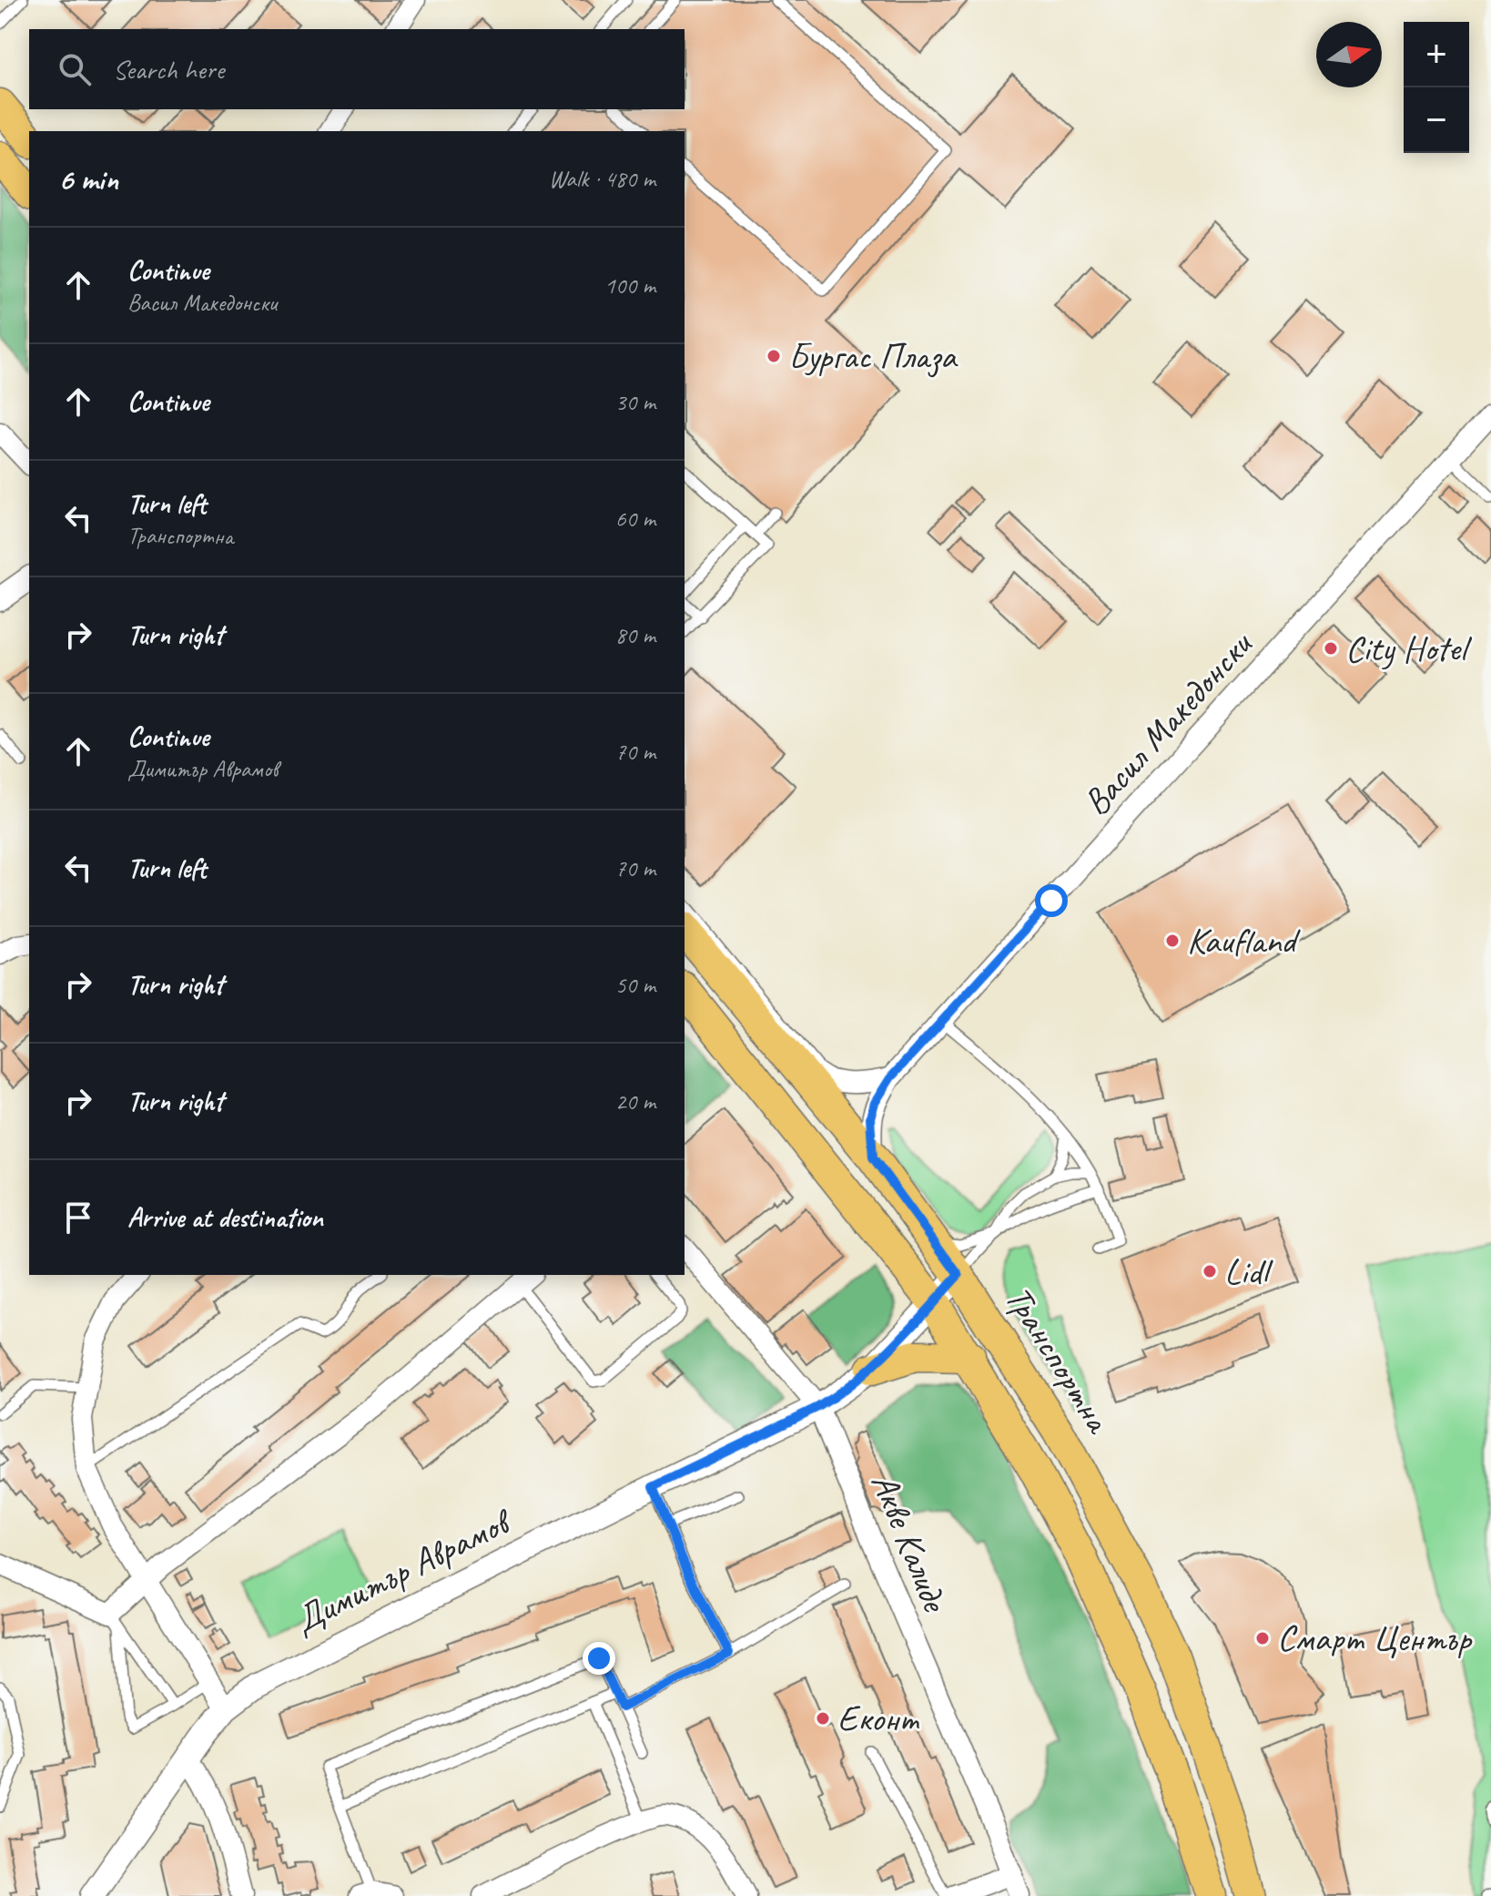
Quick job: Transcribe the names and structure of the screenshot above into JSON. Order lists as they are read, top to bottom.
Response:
{
  "streets": {
    "main road": ["Транспортна"],
    "street": ["Васил Македонски", "Акве Калиде", "Димитър Аврамов"]
  },
  "crossings": [
    ["Васил Македонски", "Транспортна"],
    ["Транспортна", "Димитър Аврамов"],
    ["Акве Калиде", "Димитър Аврамов"]
  ],
  "places": [
    "Бургас Плаза",
    "City Hotel",
    "Kaufland",
    "Lidl",
    "Смарт Център",
    "Еконт"
  ],
  "north": "right",
  "page": {
    "map_buttons": ["+", "−"],
    "search": "Search here",
    "heading": ["6 min", "Walk · 480 m"],
    "list": [
      ["Continue", "Васил Македонски", "100 m"],
      ["Continue", "30 m"],
      ["Turn left", "Транспортна", "60 m"],
      ["Turn right", "80 m"],
      ["Continue", "Димитър Аврамов", "70 m"],
      ["Turn left", "70 m"],
      ["Turn right", "50 m"],
      ["Turn right", "20 m"],
      "Arrive at destination"
    ]
  }
}
